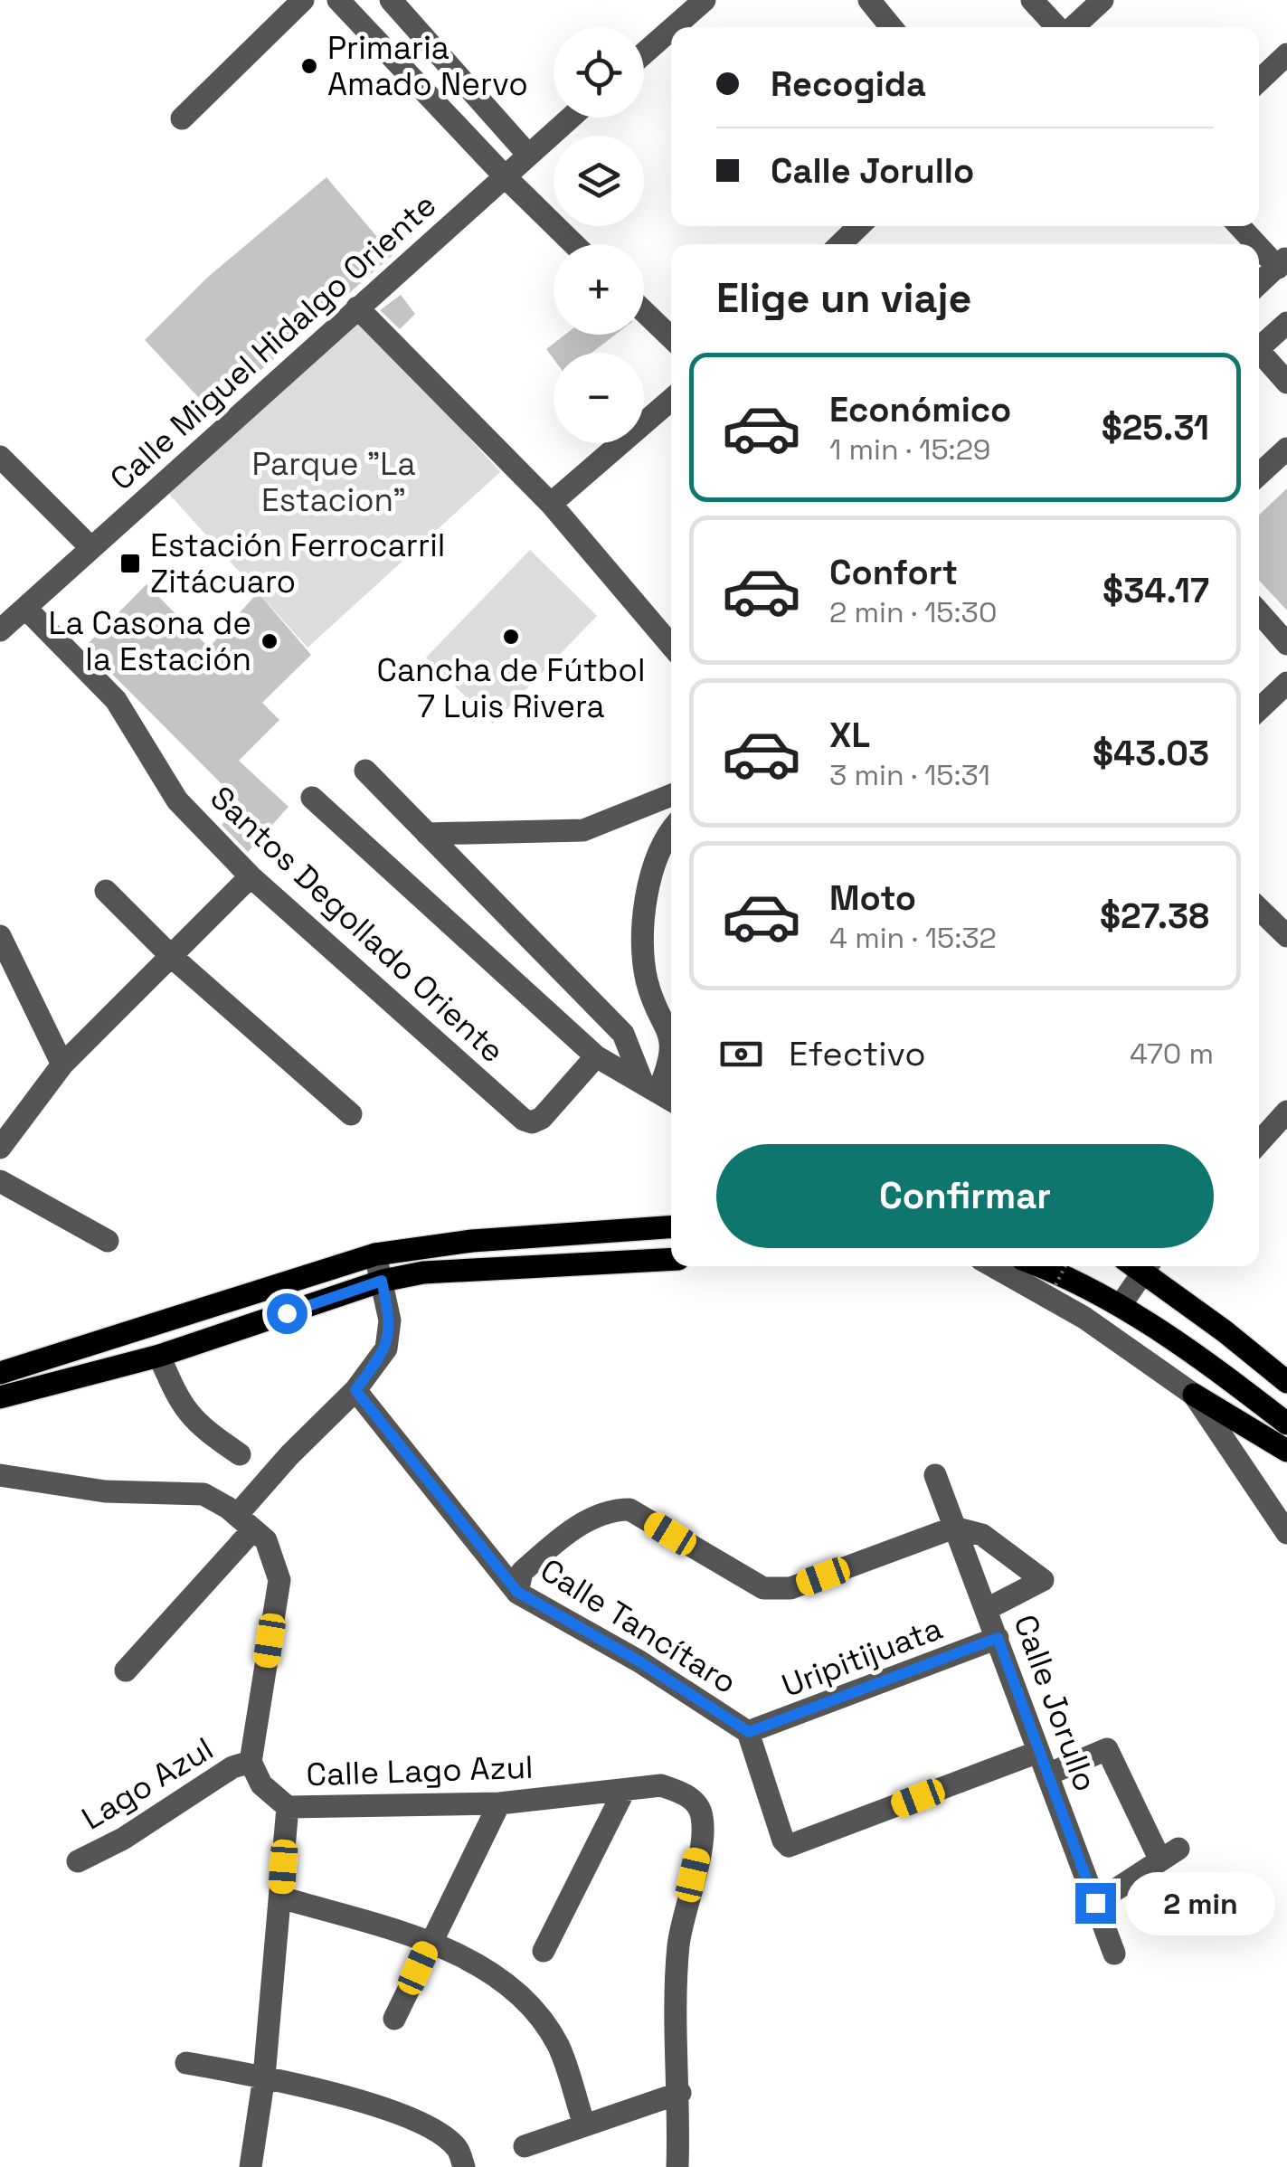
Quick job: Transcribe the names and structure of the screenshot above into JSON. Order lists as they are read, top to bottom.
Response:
{
  "streets": {
    "street": [
      "Calle Miguel Hidalgo Oriente",
      "Santos Degollado Oriente",
      "Calle Tancítaro",
      "Uripitijuata",
      "Calle Jorullo",
      "Calle Lago Azul",
      "Lago Azul"
    ]
  },
  "crossings": [
    ["Calle Miguel Hidalgo Oriente", "Santos Degollado Oriente"],
    ["Calle Tancítaro", "Uripitijuata"],
    ["Calle Tancítaro", "Calle Jorullo"],
    ["Uripitijuata", "Calle Jorullo"],
    ["Calle Lago Azul", "Lago Azul"]
  ],
  "parks": ["Parque \"La Estacion\""],
  "places": {
    "other": ["Primaria Amado Nervo", "Cancha de Fútbol 7 Luis Rivera", "La Casona de la Estación"],
    "transit": ["Estación Ferrocarril Zitácuaro"]
  },
  "page": {
    "map_buttons": ["+", "−"],
    "banner": ["Recogida", "Calle Jorullo"],
    "heading": "Elige un viaje",
    "list": [
      {
        "name": "Económico",
        "note": "1 min · 15:29",
        "value": "$25.31"
      },
      {
        "name": "Confort",
        "note": "2 min · 15:30",
        "value": "$34.17"
      },
      {
        "name": "XL",
        "note": "3 min · 15:31",
        "value": "$43.03"
      },
      {
        "name": "Moto",
        "note": "4 min · 15:32",
        "value": "$27.38"
      }
    ],
    "pay": ["Efectivo", "470 m"],
    "buttons": "Confirmar",
    "bubble": "2 min"
  }
}
